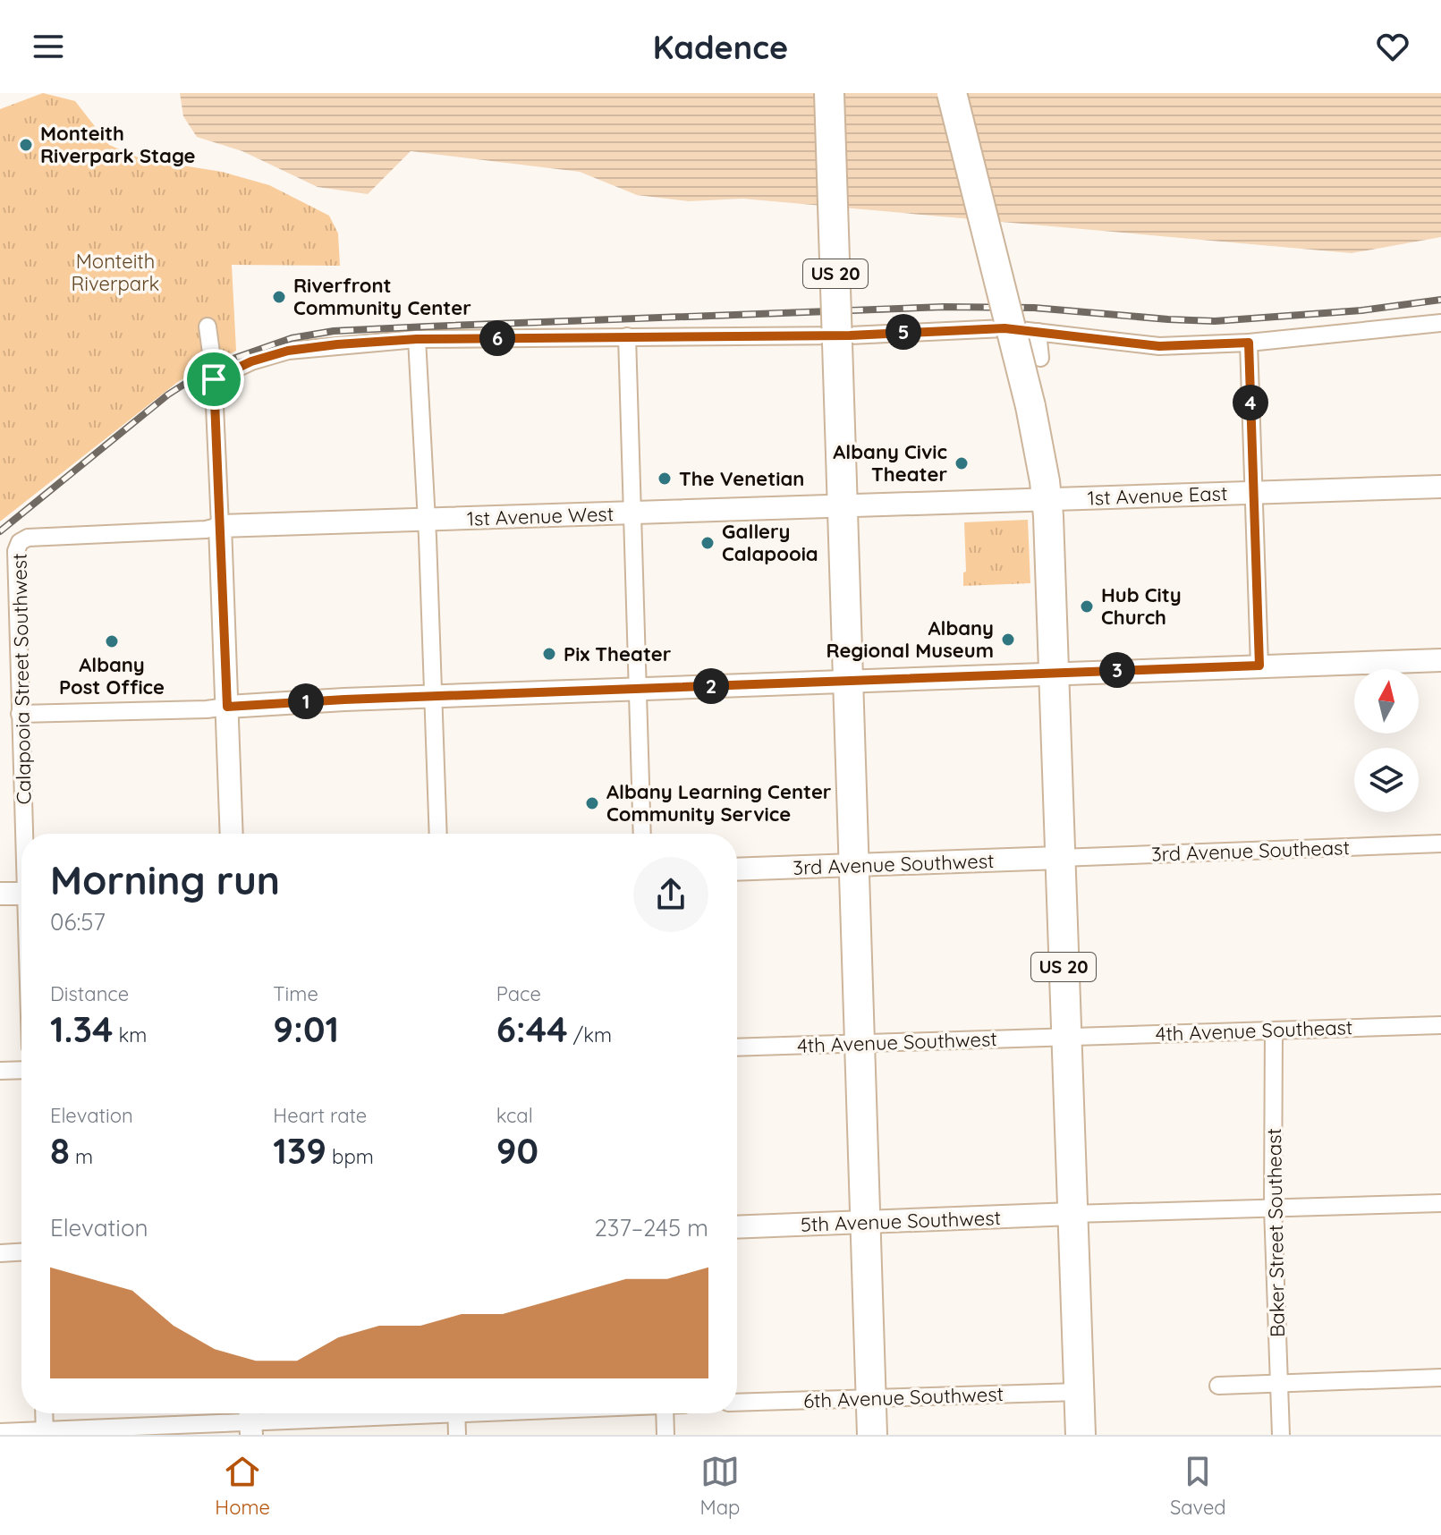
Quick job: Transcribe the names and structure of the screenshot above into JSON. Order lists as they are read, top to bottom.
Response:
{
  "streets": {
    "highway": ["US 20"],
    "street": [
      "1st Avenue East",
      "1st Avenue West",
      "Calapooia Street Southwest",
      "3rd Avenue Southeast",
      "3rd Avenue Southwest",
      "4th Avenue Southeast",
      "4th Avenue Southwest",
      "5th Avenue Southwest",
      "Baker Street Southeast",
      "6th Avenue Southwest"
    ]
  },
  "crossings": [
    ["US 20", "1st Avenue East"],
    ["US 20", "1st Avenue West"],
    ["US 20", "3rd Avenue Southeast"],
    ["US 20", "3rd Avenue Southwest"],
    ["US 20", "4th Avenue Southeast"],
    ["US 20", "4th Avenue Southwest"],
    ["US 20", "5th Avenue Southwest"],
    ["US 20", "6th Avenue Southwest"],
    ["1st Avenue East", "1st Avenue West"],
    ["1st Avenue West", "Calapooia Street Southwest"],
    ["3rd Avenue Southeast", "3rd Avenue Southwest"],
    ["4th Avenue Southeast", "4th Avenue Southwest"],
    ["4th Avenue Southeast", "Baker Street Southeast"]
  ],
  "parks": ["Monteith Riverpark"],
  "places": [
    "Monteith Riverpark Stage",
    "Riverfront Community Center",
    "Albany Civic Theater",
    "The Venetian",
    "Gallery Calapooia",
    "Hub City Church",
    "Albany Regional Museum",
    "Albany Post Office",
    "Pix Theater",
    "Albany Learning Center Community Service"
  ],
  "north": "top",
  "page": {
    "header": "Kadence",
    "pins": [
      "5",
      "6",
      "4",
      "3",
      "2",
      "1"
    ],
    "heading": ["Morning run", "06:57"],
    "stats": [
      ["Distance", "1.34 km"],
      ["Time", "9:01"],
      ["Pace", "6:44 /km"],
      ["Elevation", "8 m"],
      ["Heart rate", "139 bpm"],
      ["kcal", "90"]
    ],
    "chart": ["Elevation", "237–245 m"],
    "tabs": ["Home", "Map", "Saved"]
  }
}
